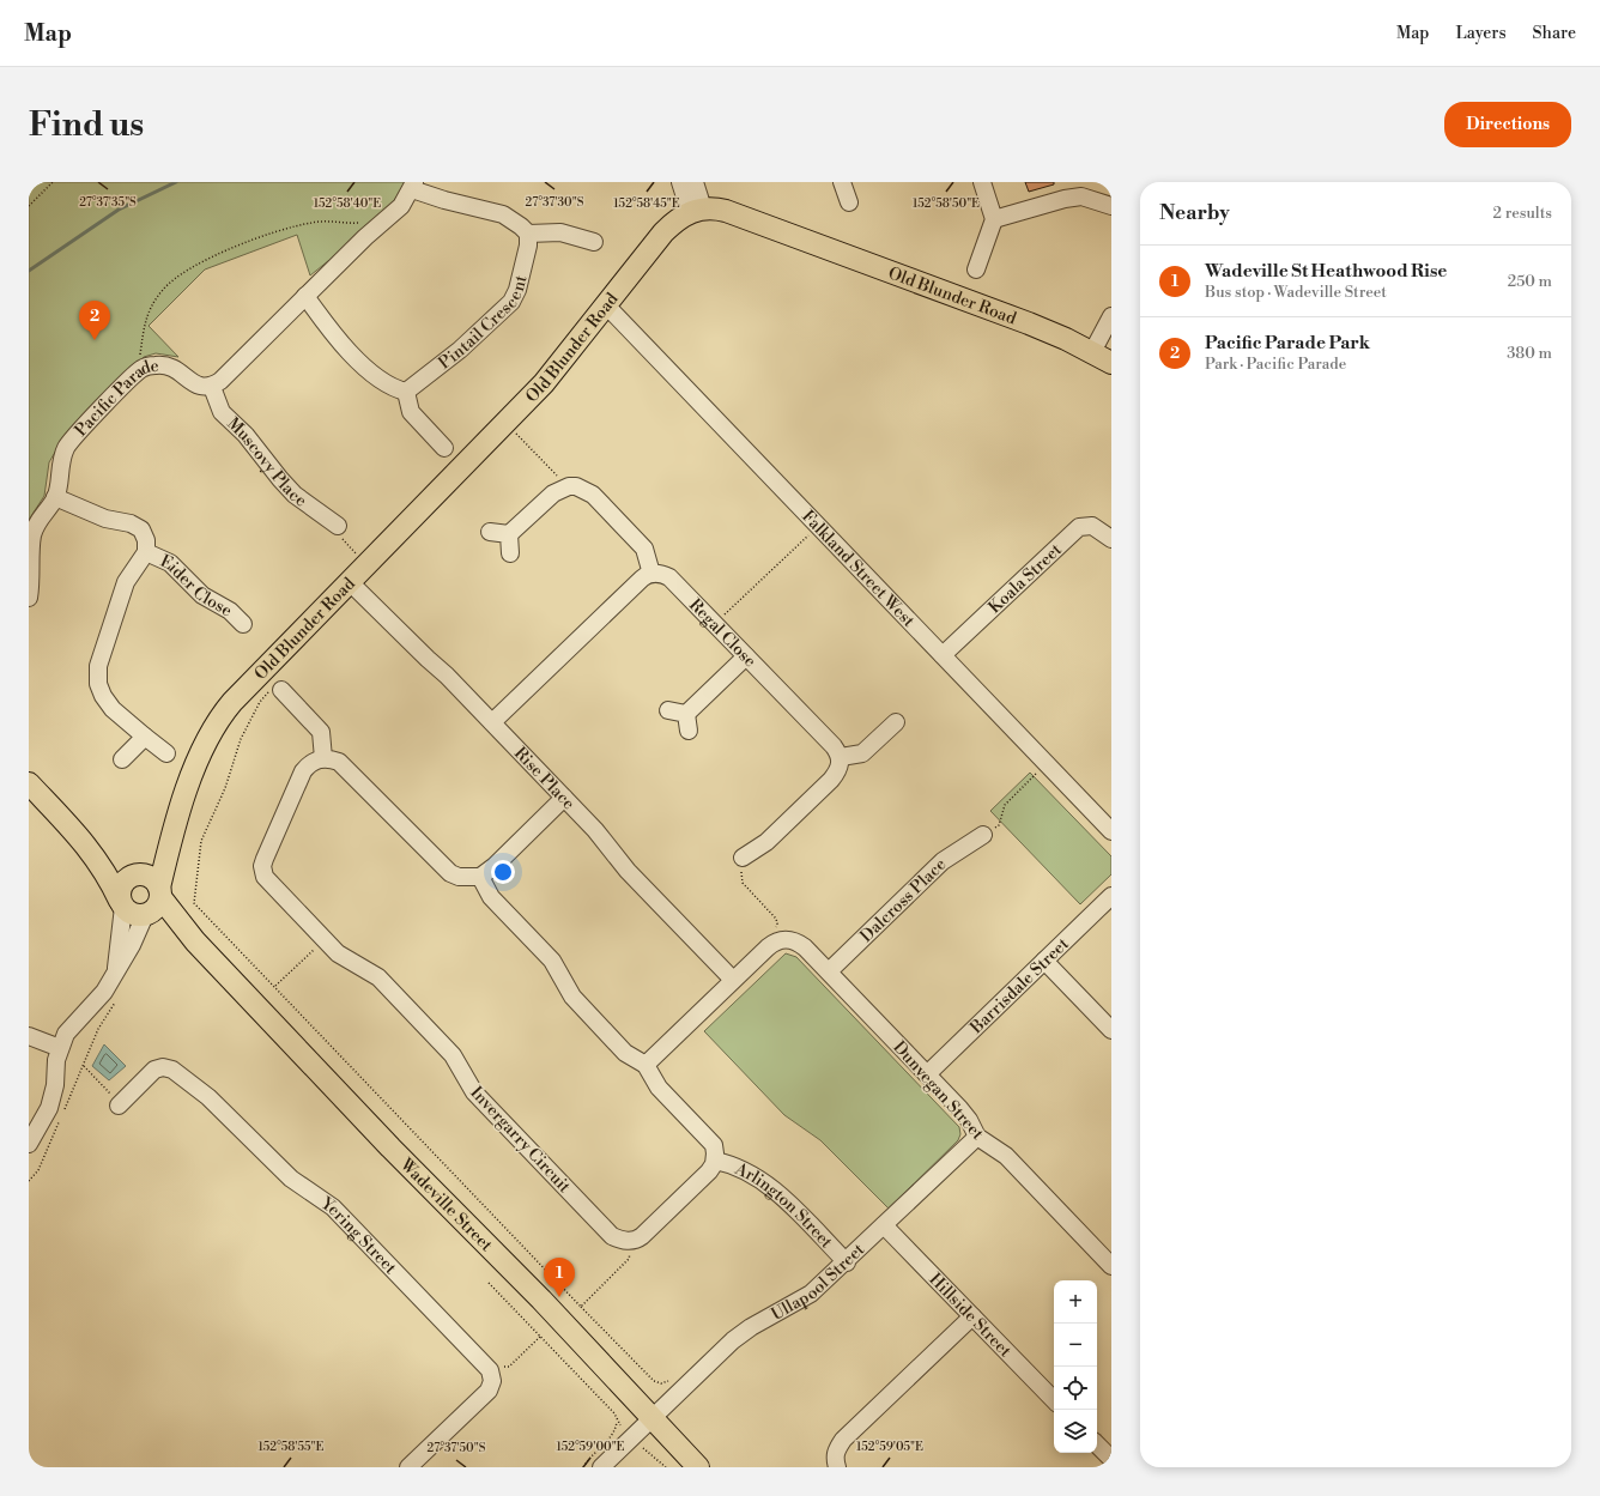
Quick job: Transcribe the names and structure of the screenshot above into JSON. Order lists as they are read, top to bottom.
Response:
{
  "streets": {
    "main road": ["Old Blunder Road", "Wadeville Street"],
    "street": [
      "Pintail Crescent",
      "Pacific Parade",
      "Muscovy Place",
      "Falkland Street West",
      "Koala Street",
      "Eider Close",
      "Regal Close",
      "Rise Place",
      "Dalcross Place",
      "Barrisdale Street",
      "Dunvegan Street",
      "Invergarry Circuit",
      "Arlington Street",
      "Yering Street",
      "Ullapool Street",
      "Hillside Street"
    ]
  },
  "crossings": [
    ["Old Blunder Road", "Falkland Street West"],
    ["Old Blunder Road", "Rise Place"],
    ["Old Blunder Road", "Wadeville Street"],
    ["Pacific Parade", "Muscovy Place"],
    ["Falkland Street West", "Koala Street"],
    ["Dalcross Place", "Dunvegan Street"],
    ["Barrisdale Street", "Dunvegan Street"],
    ["Dunvegan Street", "Ullapool Street"],
    ["Wadeville Street", "Ullapool Street"],
    ["Arlington Street", "Ullapool Street"],
    ["Ullapool Street", "Hillside Street"]
  ],
  "page": {
    "header": "Map",
    "nav": ["Map", "Layers", "Share"],
    "buttons": "Directions",
    "title": "Find us",
    "heading": ["Nearby", "2 results"],
    "list": [
      {
        "mark": "1",
        "name": "Wadeville St Heathwood Rise",
        "note": "Bus stop · Wadeville Street",
        "value": "250 m"
      },
      {
        "mark": "2",
        "name": "Pacific Parade Park",
        "note": "Park · Pacific Parade",
        "value": "380 m"
      }
    ],
    "pins": ["2", "1"],
    "map_buttons": ["+", "−"]
  },
  "coordinates": [
    "27°37'30\"S",
    "27°37'35\"S",
    "152°58'40\"E",
    "152°58'45\"E",
    "152°58'50\"E",
    "152°58'55\"E",
    "152°59'00\"E",
    "152°59'05\"E",
    "27°37'50\"S"
  ]
}
